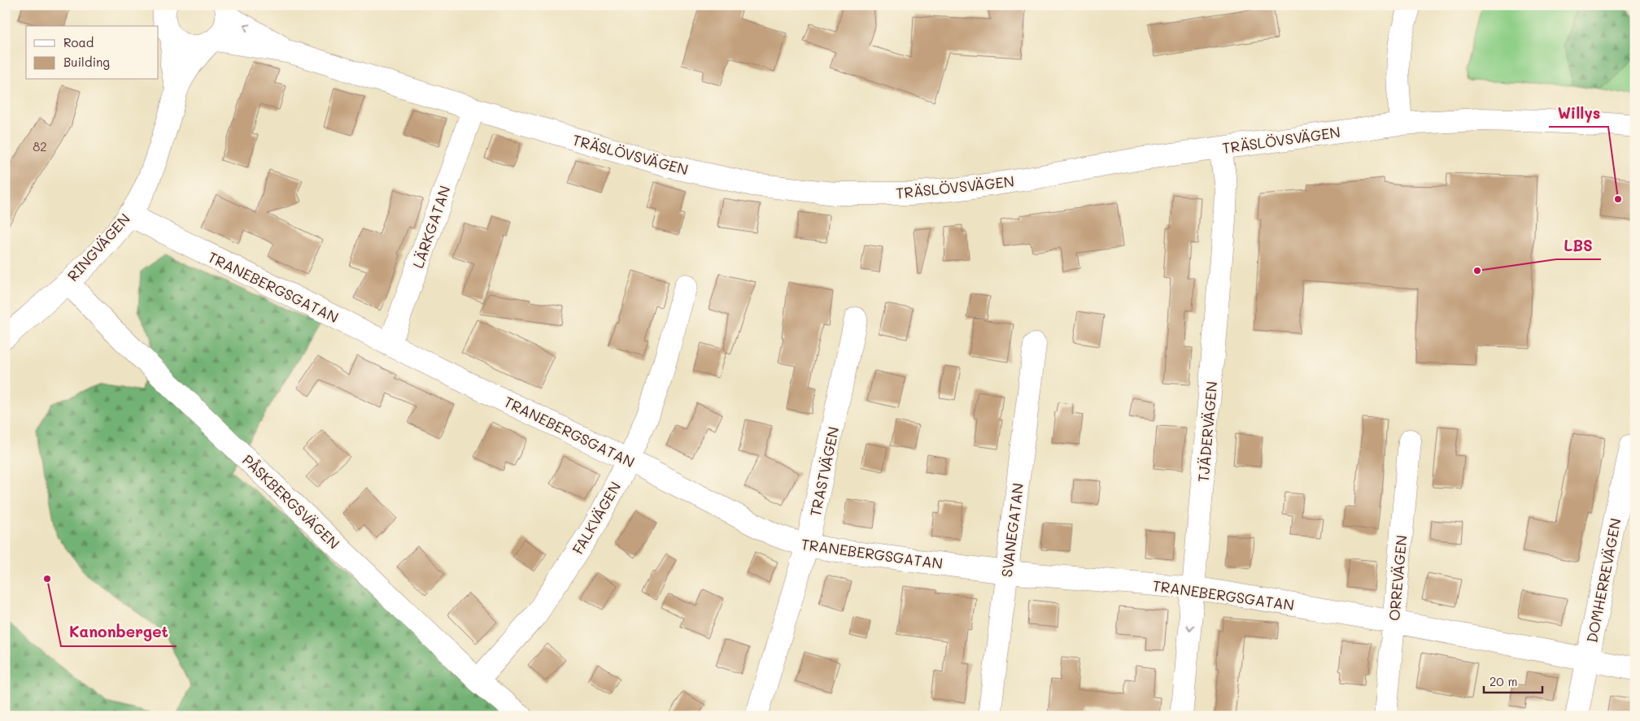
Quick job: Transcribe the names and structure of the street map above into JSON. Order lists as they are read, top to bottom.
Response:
{
  "streets": {
    "street": [
      "TRÄSLÖVSVÄGEN",
      "LÄRKGATAN",
      "RINGVÄGEN",
      "TRANEBERGSGATAN",
      "TJÄDERVÄGEN",
      "TRASTVÄGEN",
      "PÅSKBERGSVÄGEN",
      "FALKVÄGEN",
      "SVANEGATAN",
      "ORREVÄGEN",
      "DOMHERREVÄGEN"
    ]
  },
  "crossings": [
    ["TRÄSLÖVSVÄGEN", "LÄRKGATAN"],
    ["TRÄSLÖVSVÄGEN", "RINGVÄGEN"],
    ["TRÄSLÖVSVÄGEN", "TJÄDERVÄGEN"],
    ["LÄRKGATAN", "TRANEBERGSGATAN"],
    ["RINGVÄGEN", "TRANEBERGSGATAN"],
    ["RINGVÄGEN", "PÅSKBERGSVÄGEN"],
    ["TRANEBERGSGATAN", "TJÄDERVÄGEN"],
    ["TRANEBERGSGATAN", "TRASTVÄGEN"],
    ["TRANEBERGSGATAN", "FALKVÄGEN"],
    ["TRANEBERGSGATAN", "SVANEGATAN"],
    ["TRANEBERGSGATAN", "ORREVÄGEN"],
    ["TRANEBERGSGATAN", "DOMHERREVÄGEN"],
    ["PÅSKBERGSVÄGEN", "FALKVÄGEN"]
  ],
  "places": ["Willys", "LBS", "Kanonberget"],
  "house_numbers": ["82"],
  "legend": ["Road", "Building"],
  "scale_bar": "20 m"
}
